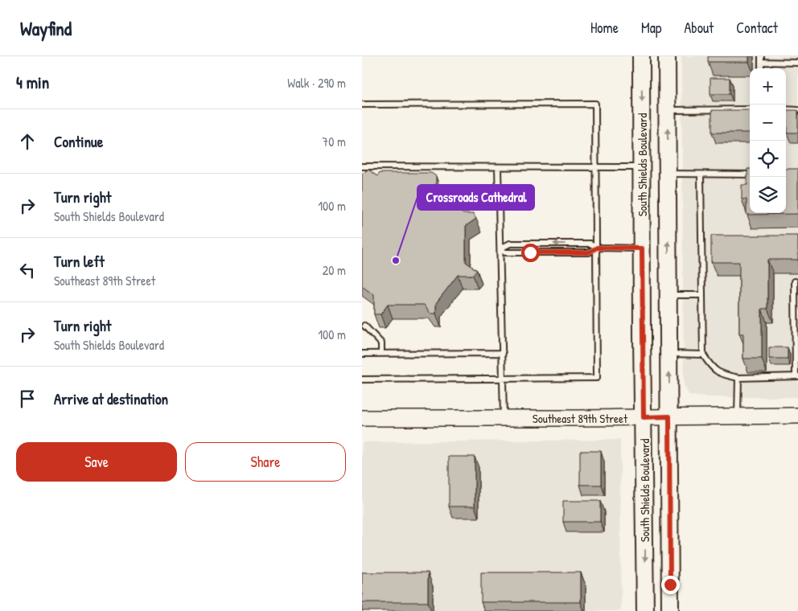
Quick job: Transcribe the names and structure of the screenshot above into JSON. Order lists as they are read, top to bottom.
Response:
{
  "streets": {
    "main road": ["South Shields Boulevard", "Southeast 89th Street"]
  },
  "crossings": [
    ["South Shields Boulevard", "Southeast 89th Street"]
  ],
  "places": ["Crossroads Cathedral"],
  "page": {
    "header": "Wayfind",
    "nav": [
      "Home",
      "Map",
      "About",
      "Contact"
    ],
    "heading": ["4 min", "Walk · 290 m"],
    "map_buttons": ["+", "−"],
    "list": [
      ["Continue", "70 m"],
      ["Turn right", "South Shields Boulevard", "100 m"],
      ["Turn left", "Southeast 89th Street", "20 m"],
      ["Turn right", "South Shields Boulevard", "100 m"],
      "Arrive at destination"
    ],
    "buttons": ["Save", "Share"]
  }
}
